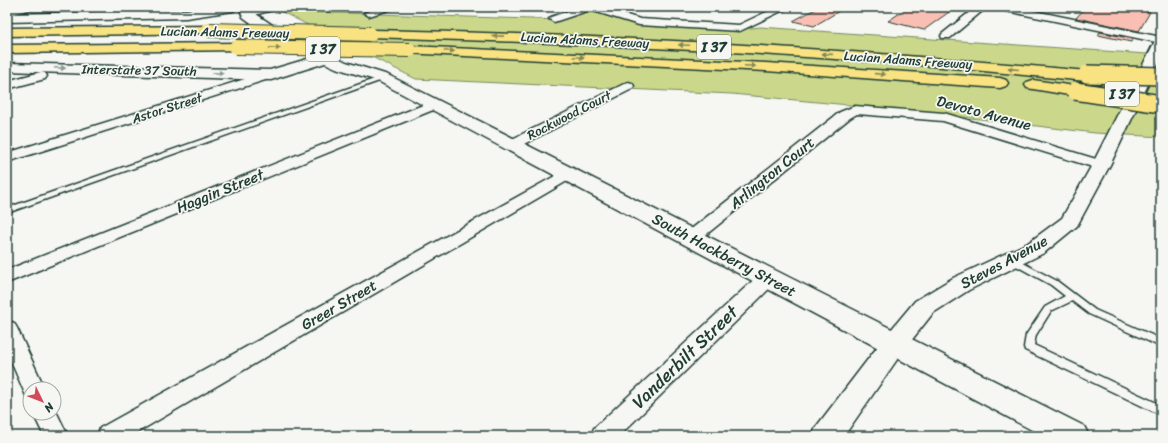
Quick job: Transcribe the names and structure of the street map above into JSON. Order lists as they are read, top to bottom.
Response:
{
  "streets": {
    "highway": ["Lucian Adams Freeway", "I 37"],
    "main road": ["Interstate 37 South", "Astor Street", "South Hackberry Street"],
    "street": [
      "Devoto Avenue",
      "Rockwood Court",
      "Arlington Court",
      "Haggin Street",
      "Steves Avenue",
      "Greer Street",
      "Vanderbilt Street"
    ]
  },
  "crossings": [
    ["Interstate 37 South", "Astor Street"],
    ["Astor Street", "South Hackberry Street"],
    ["Devoto Avenue", "Arlington Court"],
    ["Devoto Avenue", "Steves Avenue"],
    ["Rockwood Court", "South Hackberry Street"],
    ["Arlington Court", "South Hackberry Street"],
    ["Haggin Street", "South Hackberry Street"],
    ["South Hackberry Street", "Steves Avenue"],
    ["South Hackberry Street", "Greer Street"],
    ["South Hackberry Street", "Vanderbilt Street"]
  ],
  "north": "bottom right"
}
